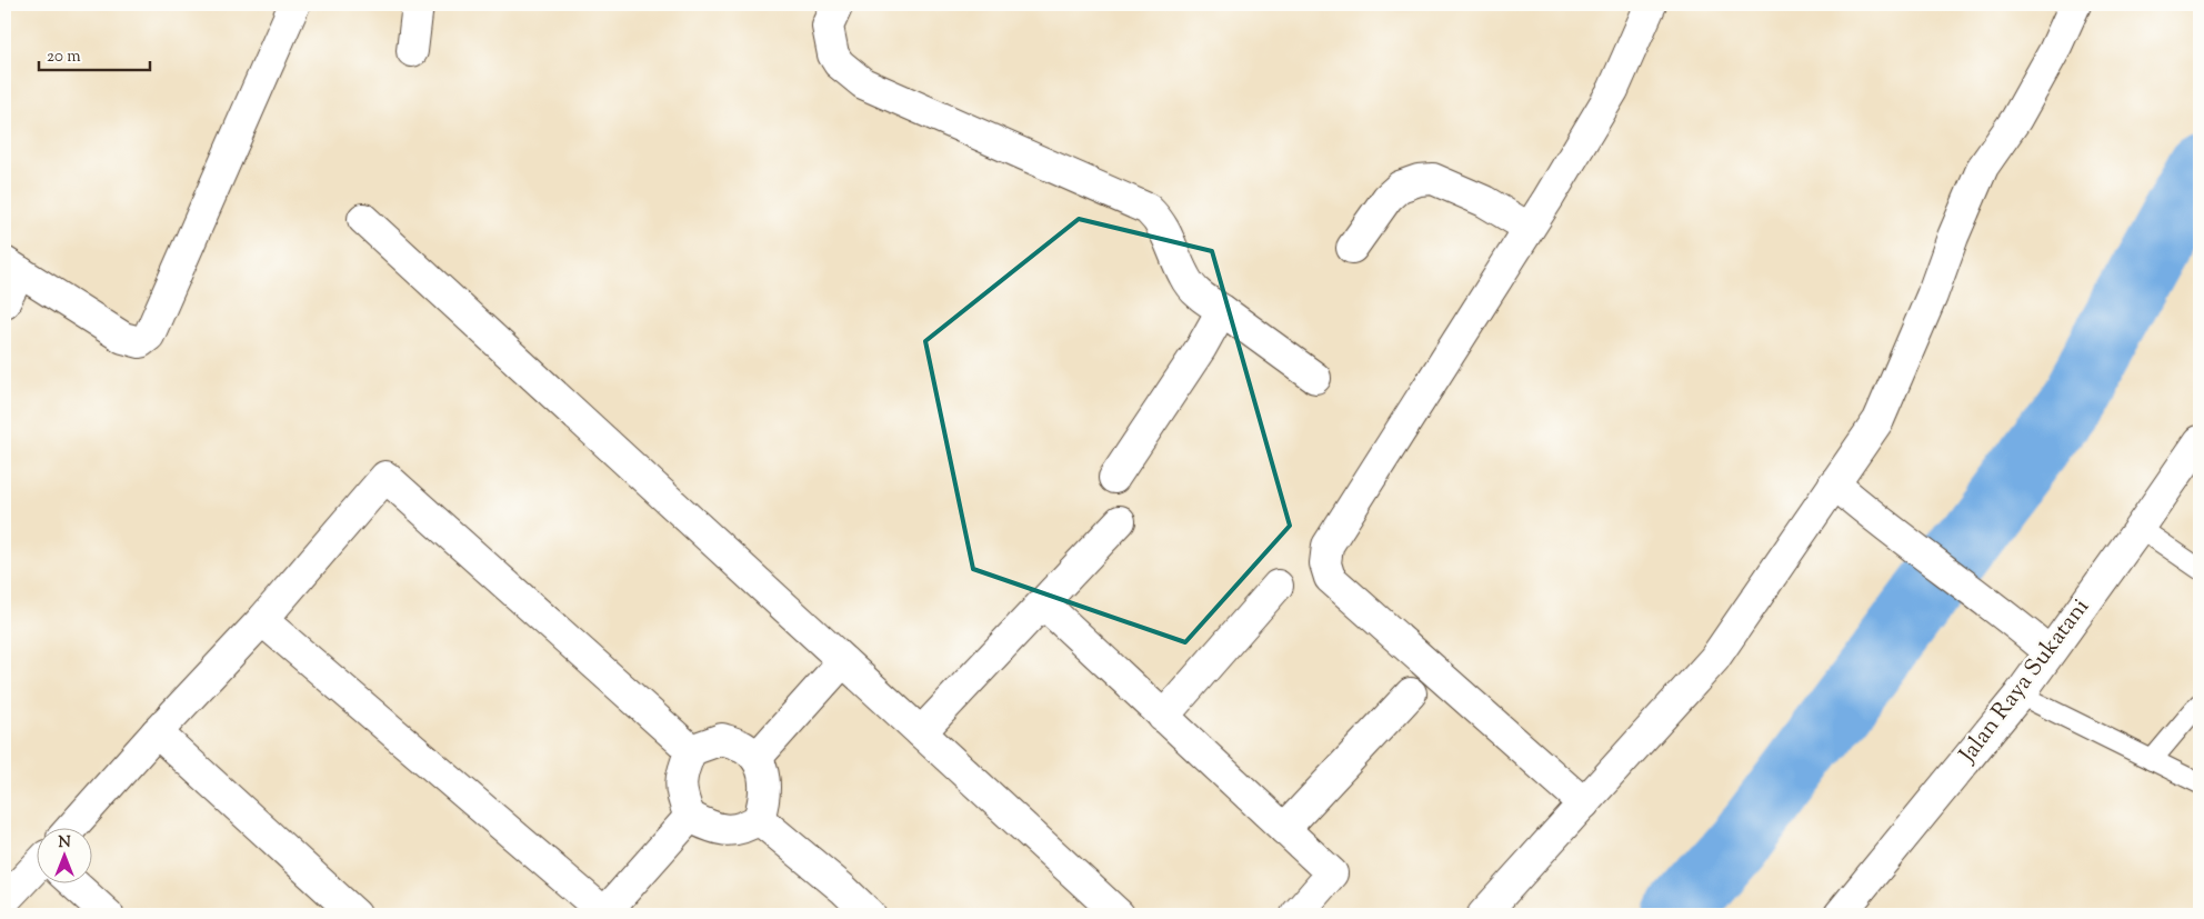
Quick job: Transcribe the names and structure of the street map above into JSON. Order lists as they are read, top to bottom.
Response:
{
  "streets": {
    "street": ["Jalan Raya Sukatani"]
  },
  "scale_bar": "20 m",
  "north": "top"
}
